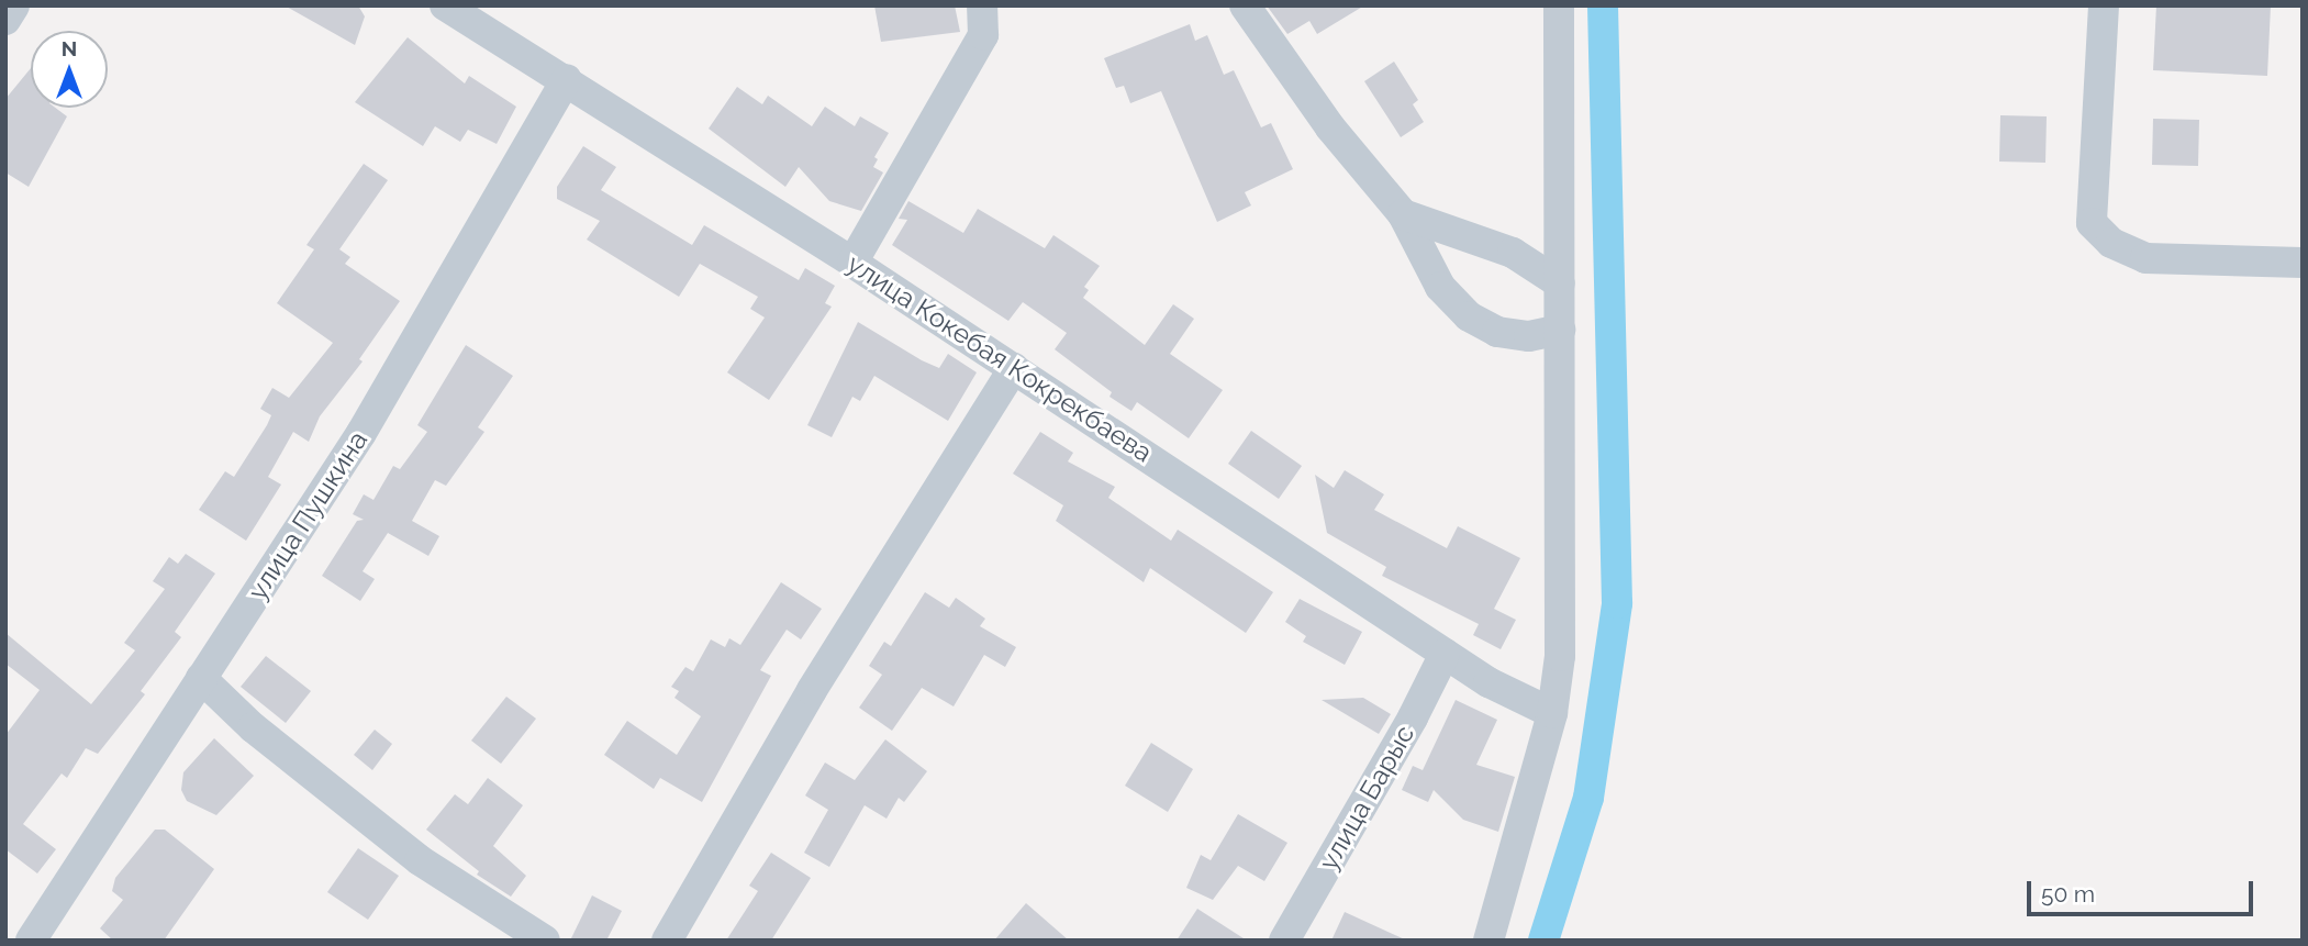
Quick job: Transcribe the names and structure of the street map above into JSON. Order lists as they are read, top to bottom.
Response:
{
  "streets": {
    "street": ["улица Кокебая Кокрекбаева", "улица Пушкина", "улица Барыс"]
  },
  "crossings": [
    ["улица Кокебая Кокрекбаева", "улица Пушкина"],
    ["улица Кокебая Кокрекбаева", "улица Барыс"]
  ],
  "scale_bar": "50 m",
  "north": "top"
}
